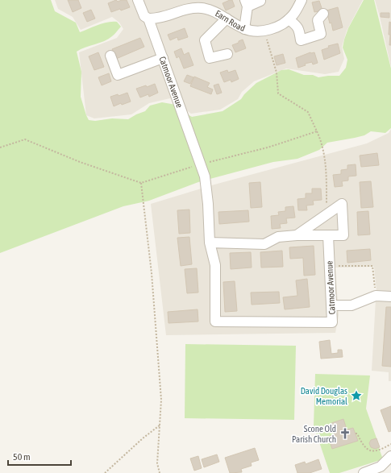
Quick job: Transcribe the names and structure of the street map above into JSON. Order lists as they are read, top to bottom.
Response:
{
  "streets": {
    "street": ["Earn Road", "Catmoor Avenue"]
  },
  "crossings": [
    ["Earn Road", "Catmoor Avenue"]
  ],
  "places": {
    "place": ["David Douglas Memorial"],
    "church": ["Scone Old Parish Church"]
  },
  "scale_bar": "50 m"
}
